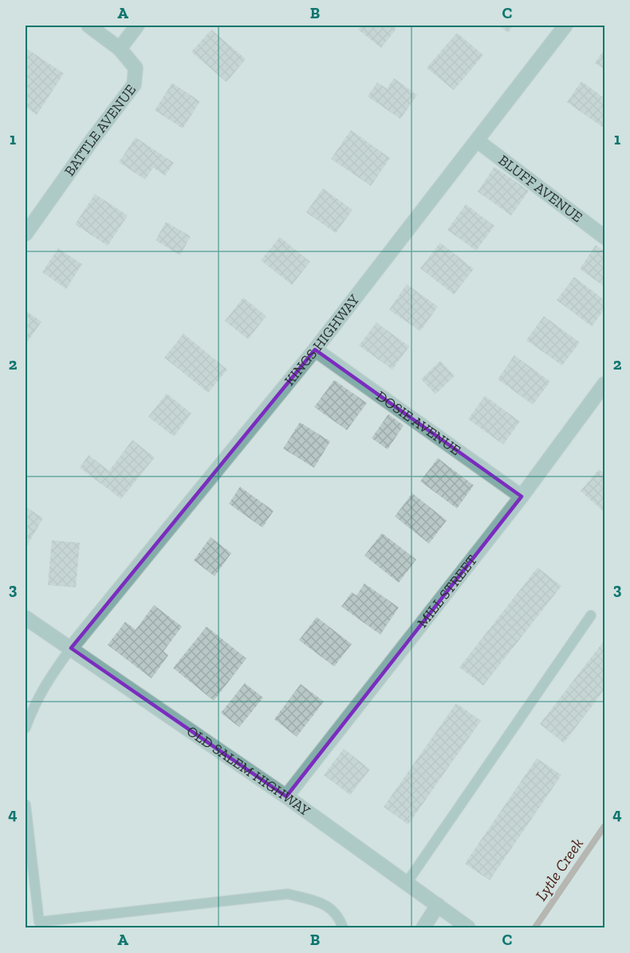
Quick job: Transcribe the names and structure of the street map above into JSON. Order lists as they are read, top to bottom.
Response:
{
  "streets": {
    "street": [
      "BATTLE AVENUE",
      "BLUFF AVENUE",
      "KINGS HIGHWAY",
      "DOSIE AVENUE",
      "MILL STREET",
      "OLD SALEM HIGHWAY"
    ]
  },
  "crossings": [
    ["BLUFF AVENUE", "KINGS HIGHWAY"],
    ["KINGS HIGHWAY", "DOSIE AVENUE"],
    ["KINGS HIGHWAY", "OLD SALEM HIGHWAY"],
    ["DOSIE AVENUE", "MILL STREET"],
    ["MILL STREET", "OLD SALEM HIGHWAY"]
  ],
  "water": ["Lytle Creek"],
  "grid": {
    "columns": ["A", "B", "C"],
    "rows": [
      "1",
      "2",
      "3",
      "4"
    ]
  }
}
